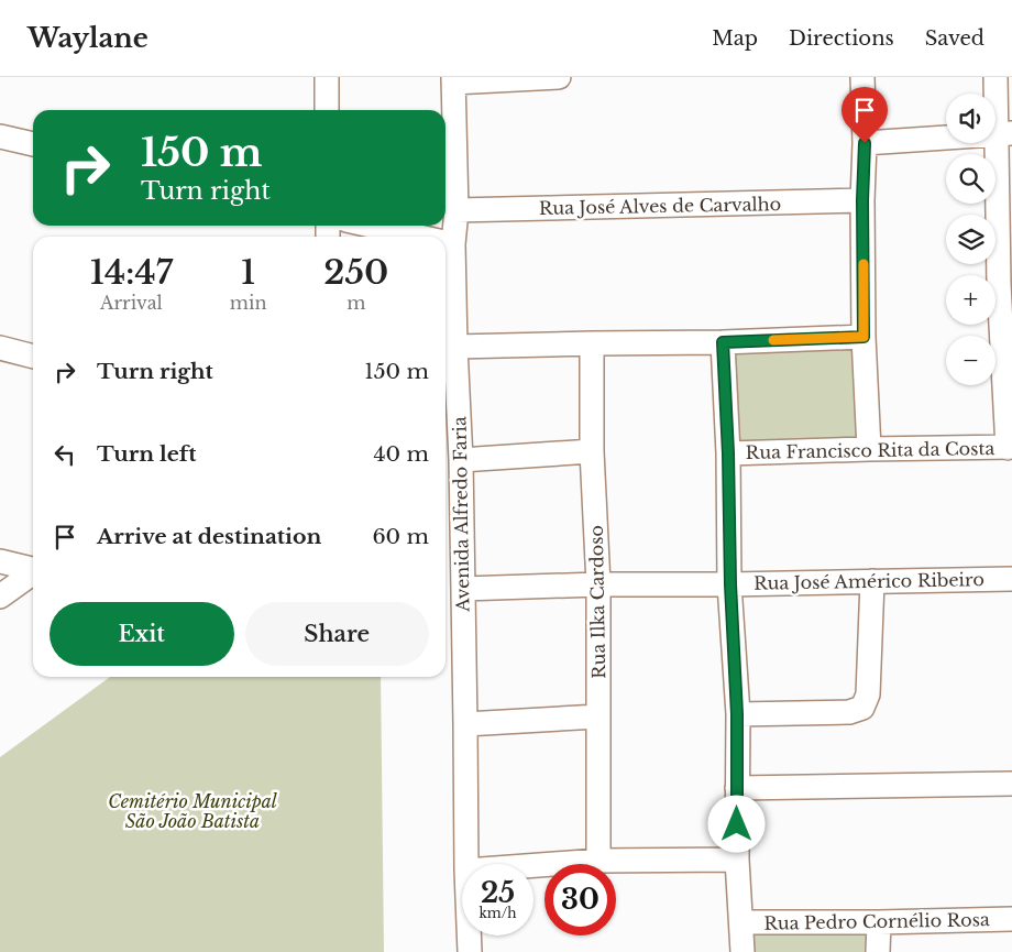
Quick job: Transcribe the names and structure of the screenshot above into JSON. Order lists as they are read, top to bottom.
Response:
{
  "streets": {
    "street": [
      "Rua José Alves de Carvalho",
      "Rua Francisco Rita da Costa",
      "Avenida Alfredo Faria",
      "Rua José Américo Ribeiro",
      "Rua Ilka Cardoso",
      "Rua Pedro Cornélio Rosa"
    ]
  },
  "crossings": [
    ["Rua José Alves de Carvalho", "Avenida Alfredo Faria"],
    ["Avenida Alfredo Faria", "Rua José Américo Ribeiro"],
    ["Rua José Américo Ribeiro", "Rua Ilka Cardoso"]
  ],
  "parks": ["Cemitério Municipal São João Batista"],
  "page": {
    "header": "Waylane",
    "nav": ["Map", "Directions", "Saved"],
    "map_buttons": ["+", "−"],
    "turn": ["150 m", "Turn right"],
    "eta": [
      "14:47",
      "Arrival",
      "1",
      "min",
      "250",
      "m"
    ],
    "list": [
      {
        "name": "Turn right",
        "value": "150 m"
      },
      {
        "name": "Turn left",
        "value": "40 m"
      },
      {
        "name": "Arrive at destination",
        "value": "60 m"
      }
    ],
    "buttons": ["Exit", "Share"],
    "speed": "25 km/h",
    "limit": "30"
  }
}
